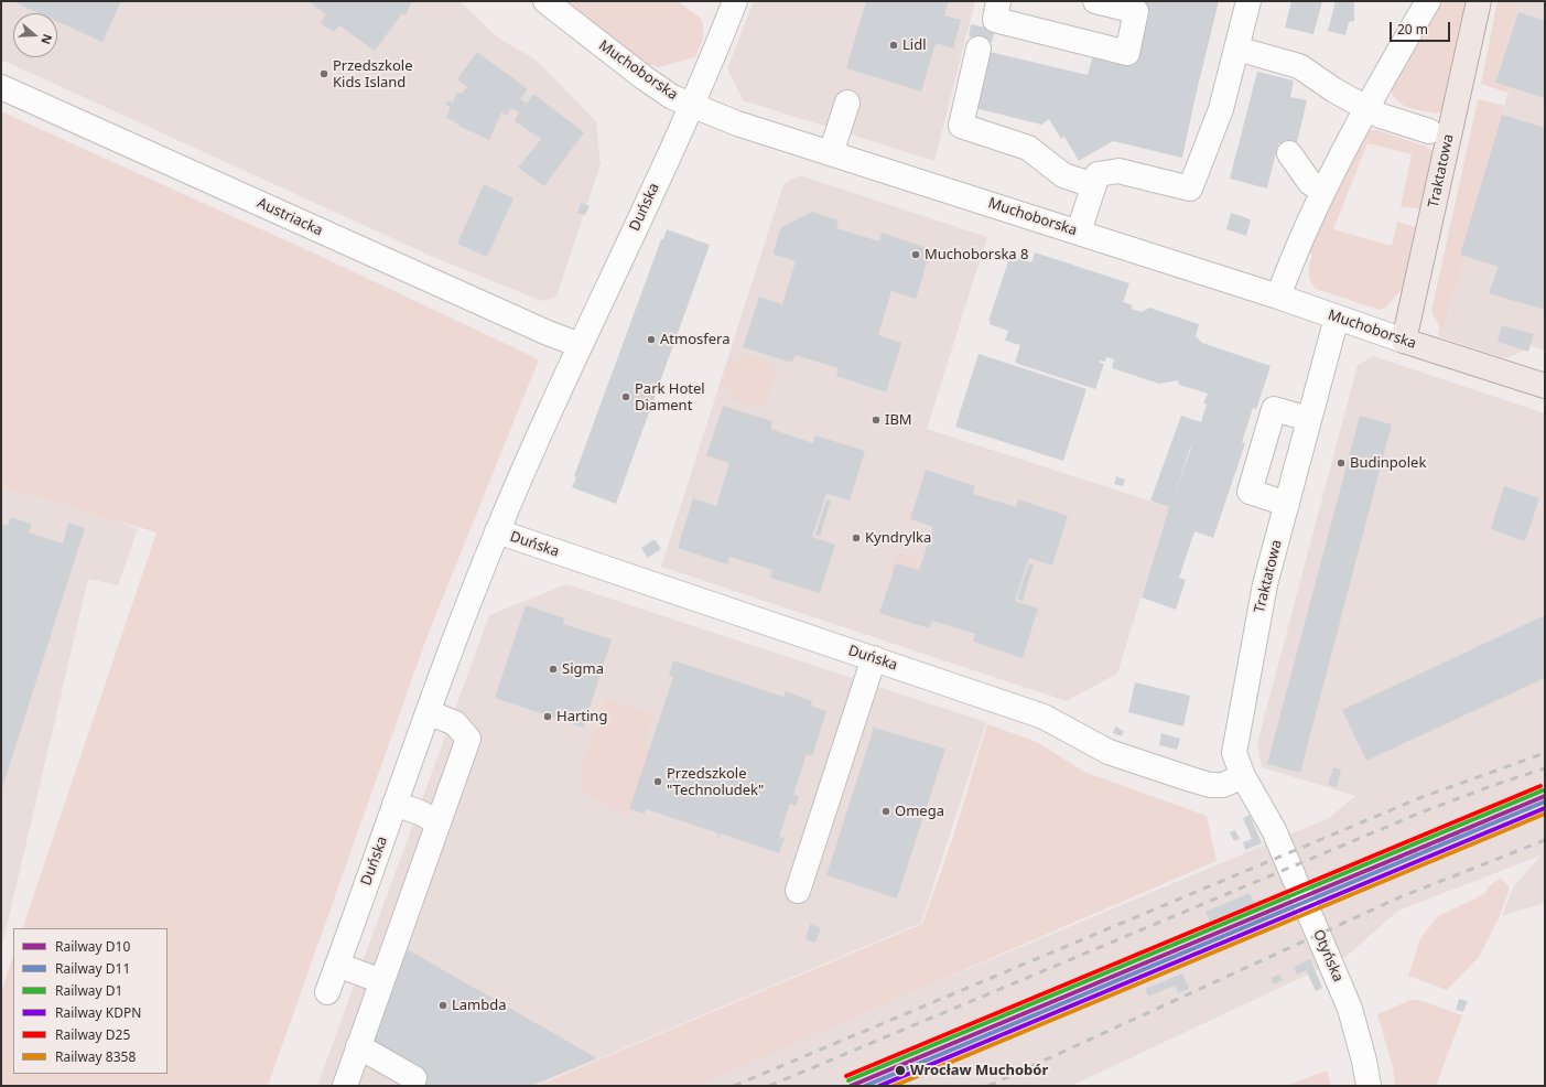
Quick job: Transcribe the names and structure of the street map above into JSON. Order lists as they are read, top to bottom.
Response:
{
  "streets": {
    "main road": ["Muchoborska", "Traktatowa"],
    "street": ["Duńska", "Austriacka", "Otyńska"]
  },
  "crossings": [
    ["Muchoborska", "Traktatowa"],
    ["Muchoborska", "Duńska"],
    ["Traktatowa", "Duńska"],
    ["Traktatowa", "Otyńska"],
    ["Duńska", "Austriacka"]
  ],
  "places": [
    "Lidl",
    "Przedszkole Kids Island",
    "Muchoborska 8",
    "Atmosfera",
    "Park Hotel Diament",
    "IBM",
    "Budinpolek",
    "Kyndrylka",
    "Sigma",
    "Harting",
    "Przedszkole \"Technoludek\"",
    "Omega",
    "Lambda",
    "Wrocław Muchobór"
  ],
  "lines": [
    "rail line D25",
    "rail line D1",
    "rail line D10",
    "rail line D11",
    "rail line KDPN",
    "rail line 8358"
  ],
  "legend": [
    "Railway D10",
    "Railway D11",
    "Railway D1",
    "Railway KDPN",
    "Railway D25",
    "Railway 8358"
  ],
  "scale_bar": "20 m",
  "north": "right"
}
